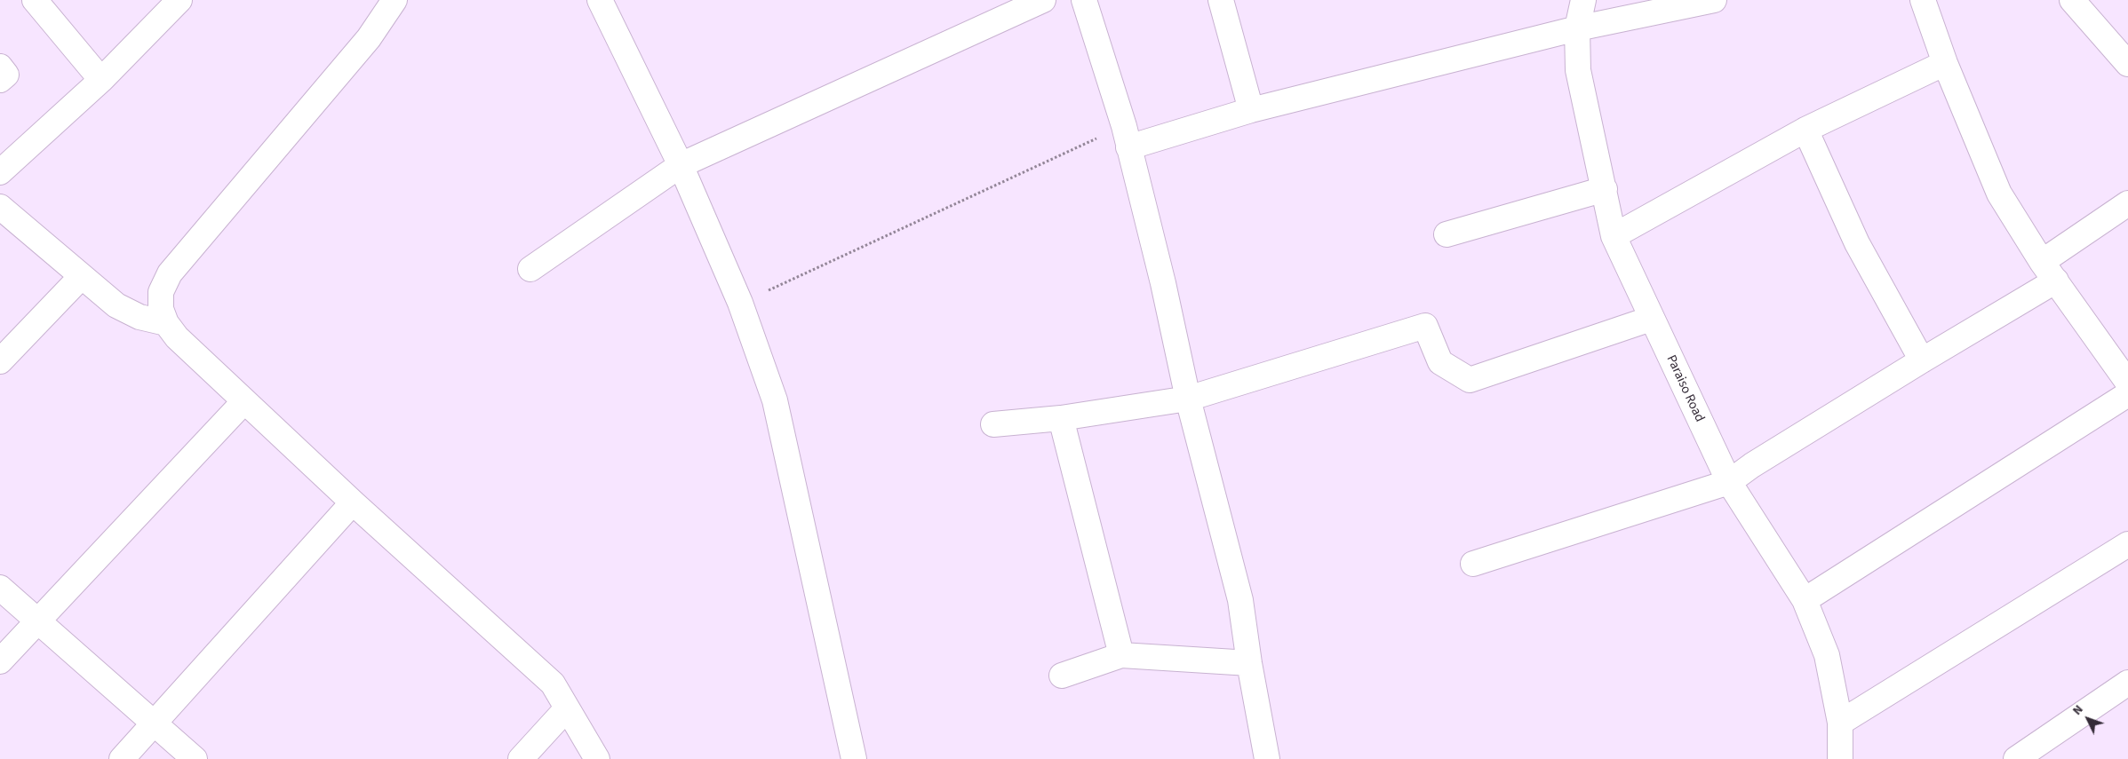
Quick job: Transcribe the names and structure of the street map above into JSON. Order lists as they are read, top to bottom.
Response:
{
  "streets": {
    "street": ["Paraiso Road"]
  },
  "north": "top left"
}
